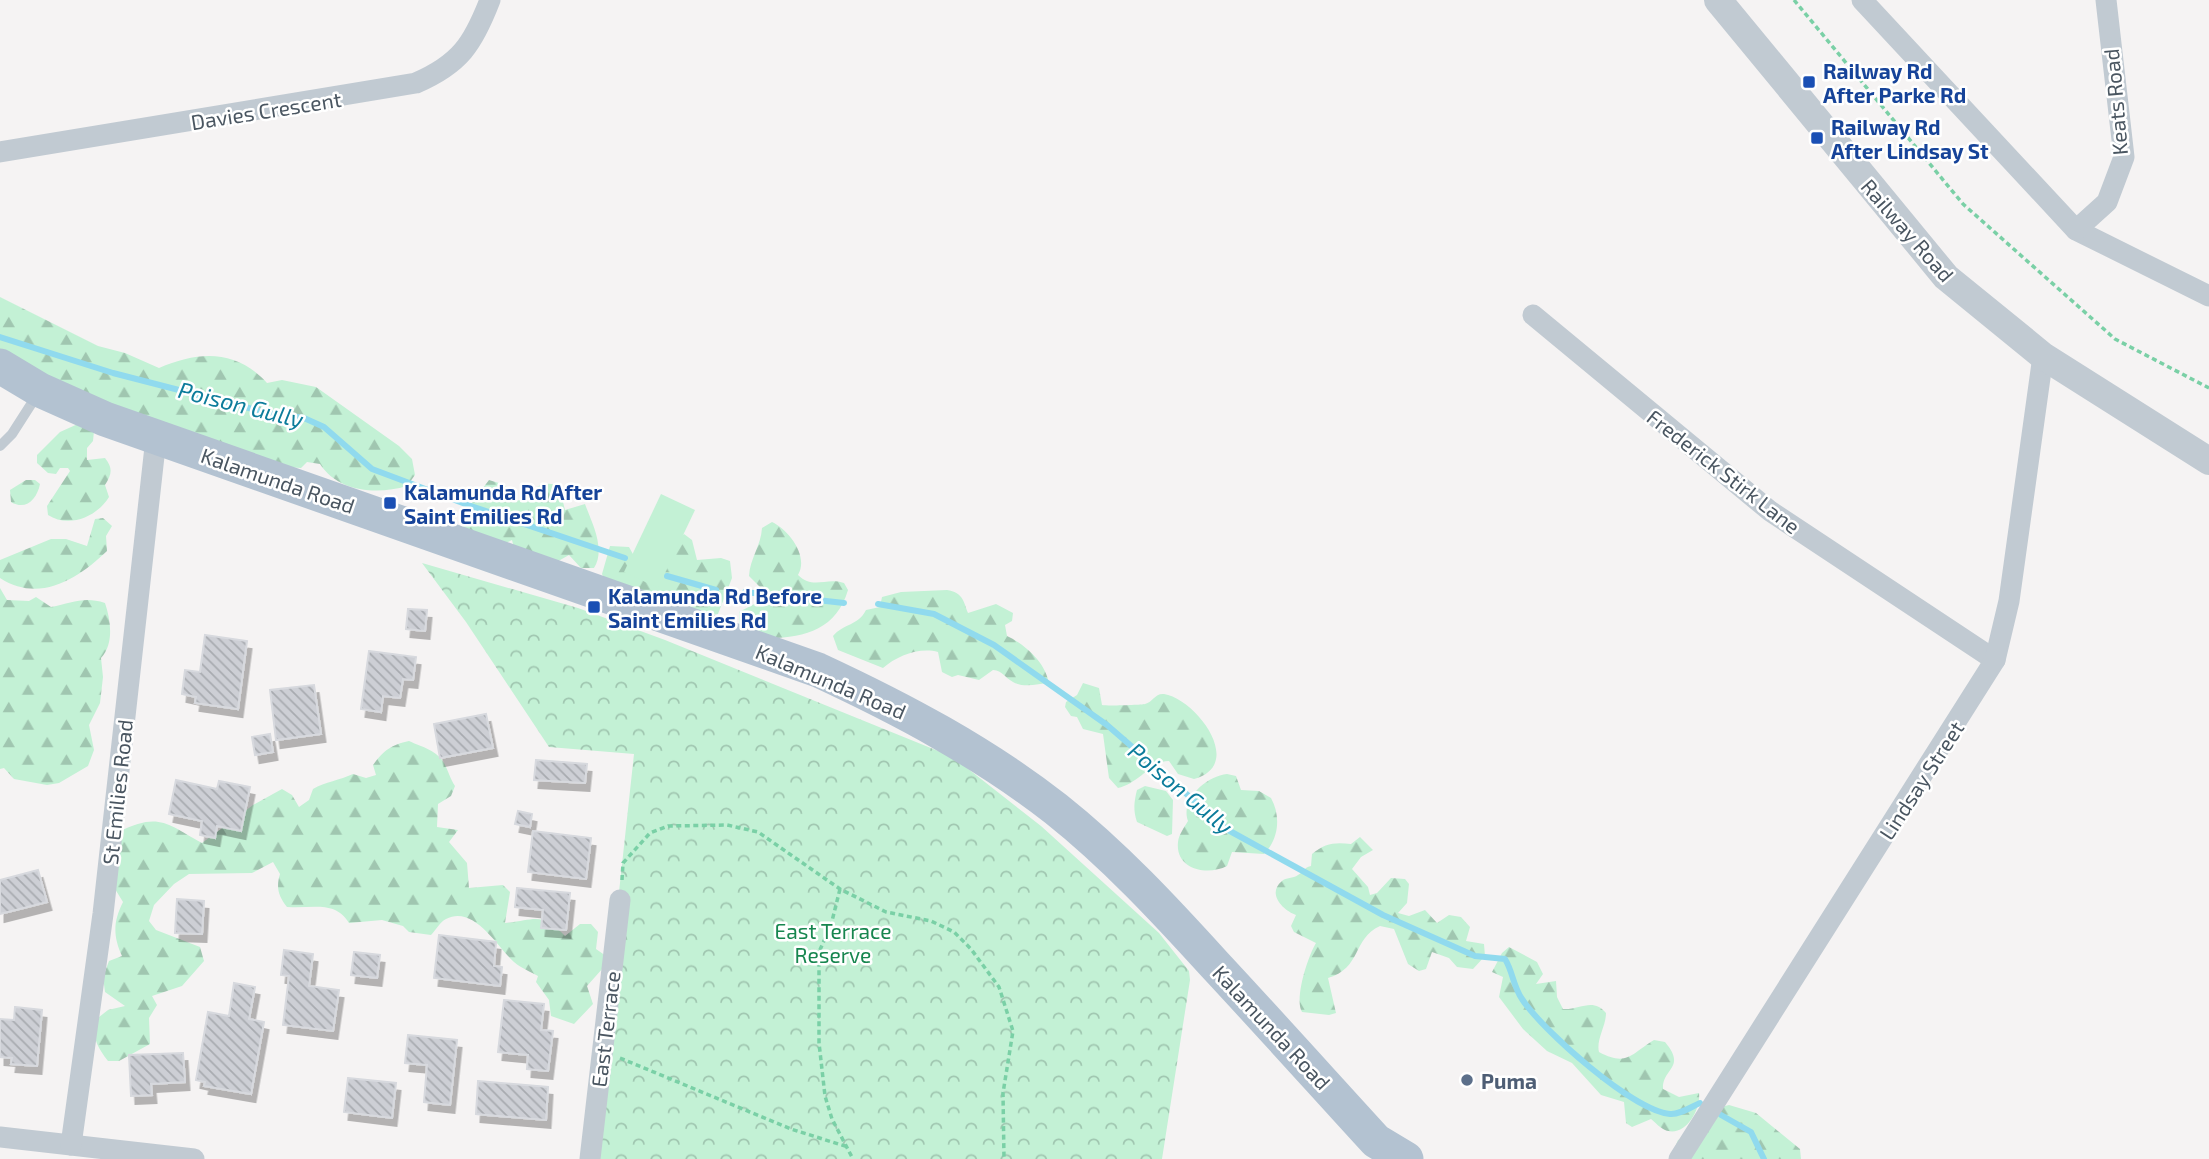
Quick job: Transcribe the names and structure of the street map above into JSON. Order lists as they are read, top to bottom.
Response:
{
  "streets": {
    "main road": ["Kalamunda Road"],
    "street": [
      "Keats Road",
      "Davies Crescent",
      "Railway Road",
      "Frederick Stirk Lane",
      "Lindsay Street",
      "St Emilies Road",
      "East Terrace"
    ]
  },
  "crossings": [
    ["Railway Road", "Lindsay Street"],
    ["Frederick Stirk Lane", "Lindsay Street"],
    ["Kalamunda Road", "St Emilies Road"]
  ],
  "water": ["Poison Gully"],
  "parks": ["East Terrace Reserve"],
  "places": {
    "transit": [
      "Railway Rd After Parke Rd",
      "Railway Rd After Lindsay St",
      "Kalamunda Rd After Saint Emilies Rd",
      "Kalamunda Rd Before Saint Emilies Rd"
    ],
    "other": ["Puma"]
  }
}
